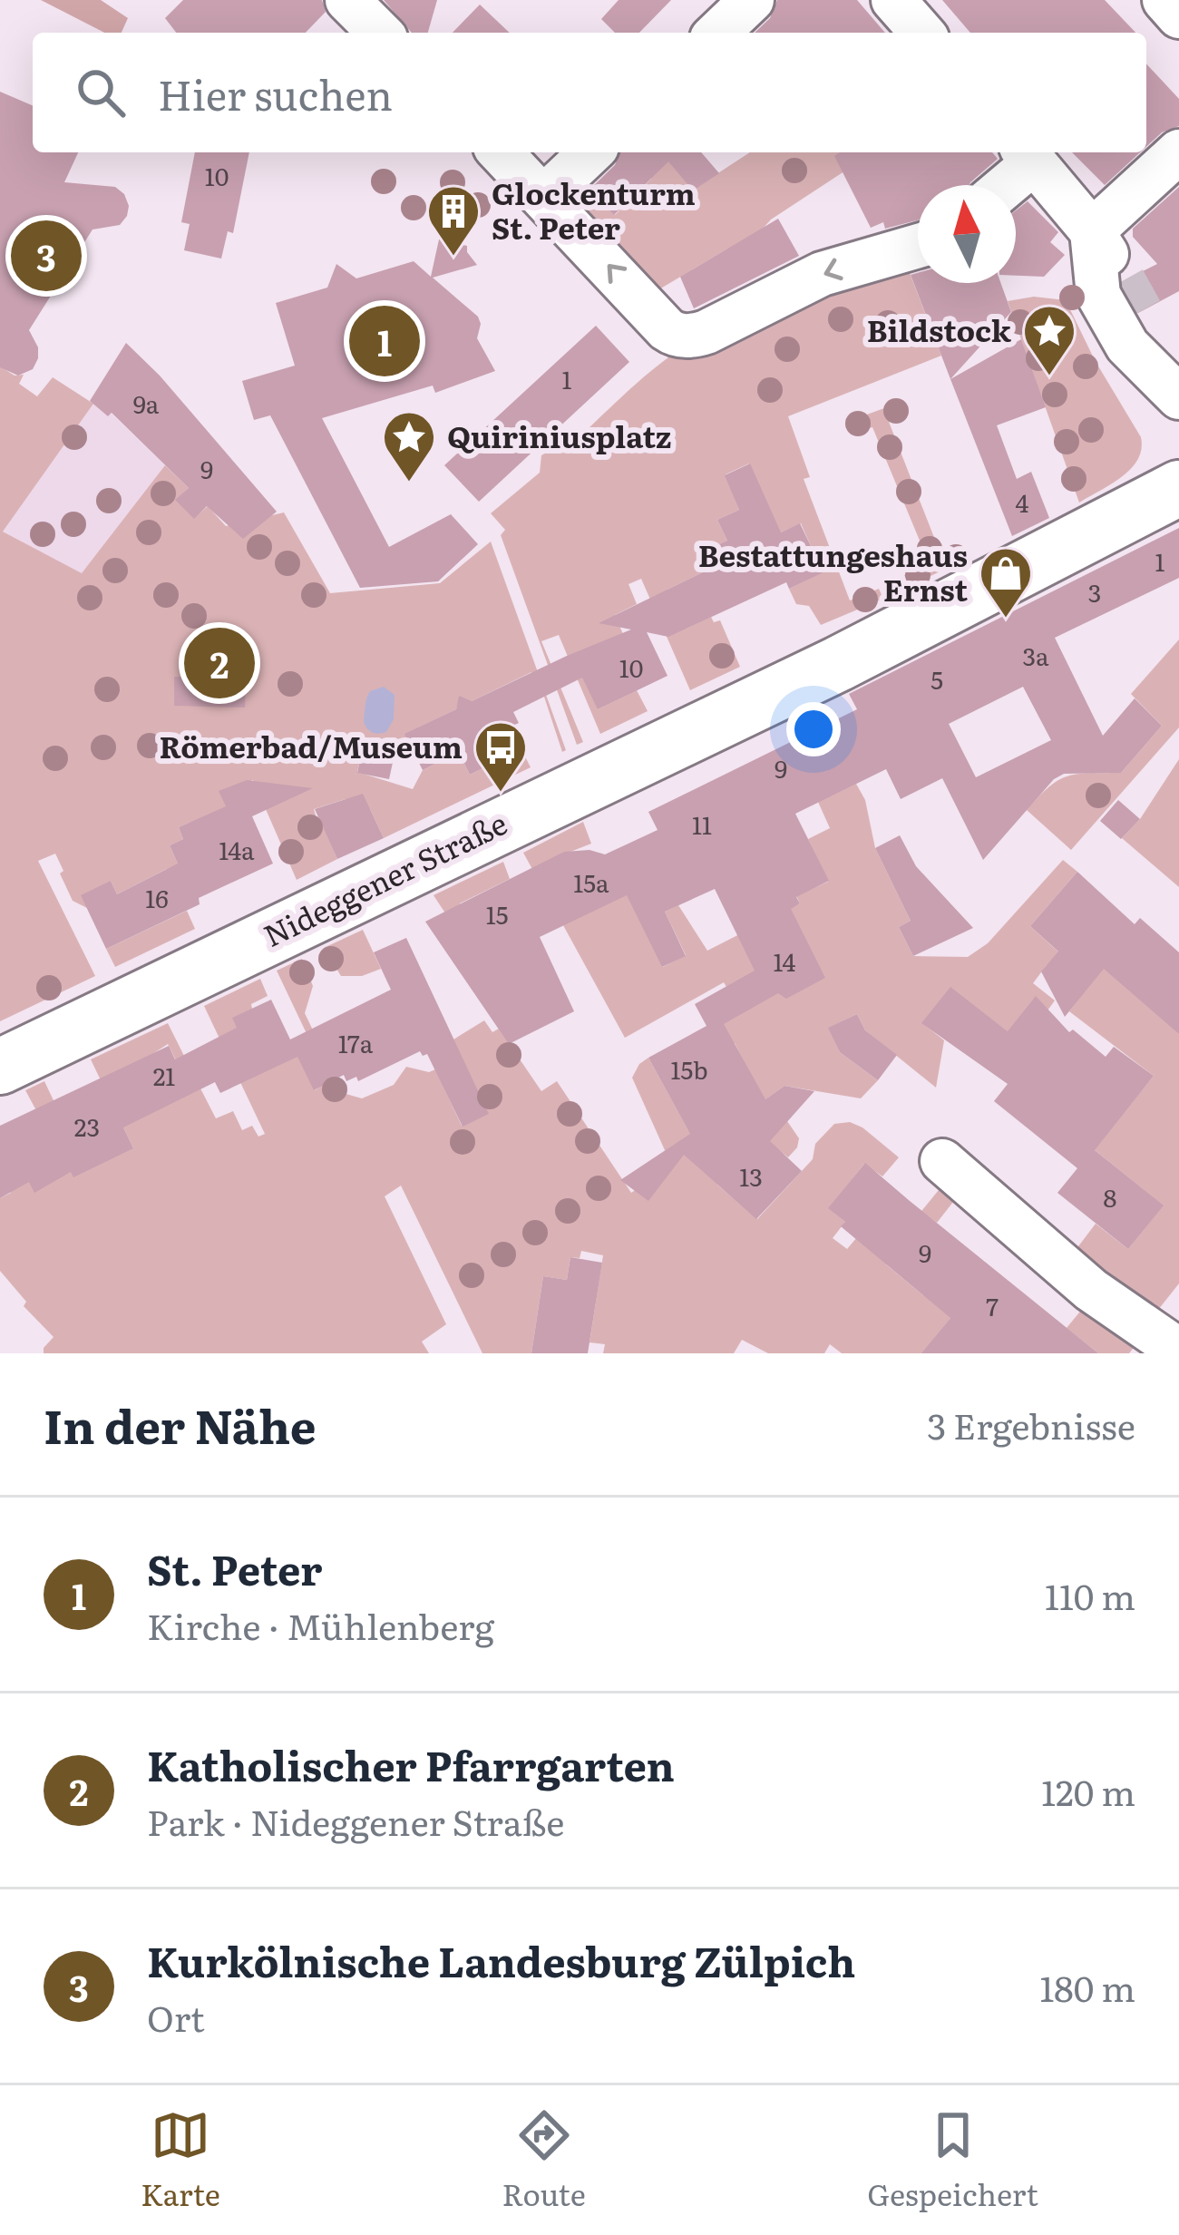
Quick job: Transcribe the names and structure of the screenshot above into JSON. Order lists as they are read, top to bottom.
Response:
{
  "streets": {
    "main road": ["Nideggener Straße"]
  },
  "places": {
    "building": ["Glockenturm St. Peter"],
    "place": ["Bildstock", "Quiriniusplatz"],
    "shop": ["Bestattungeshaus Ernst"],
    "bus stop": ["Römerbad/Museum"]
  },
  "house_numbers": [
    "10",
    "1",
    "9a",
    "9",
    "4",
    "1",
    "3",
    "3a",
    "10",
    "5",
    "9",
    "11",
    "14a",
    "15a",
    "16",
    "15",
    "14",
    "17a",
    "15b",
    "21",
    "23",
    "13",
    "8",
    "9",
    "7"
  ],
  "north": "top",
  "page": {
    "search": "Hier suchen",
    "pins": ["3", "1", "2"],
    "heading": ["In der Nähe", "3 Ergebnisse"],
    "list": [
      {
        "mark": "1",
        "name": "St. Peter",
        "note": "Kirche · Mühlenberg",
        "value": "110 m"
      },
      {
        "mark": "2",
        "name": "Katholischer Pfarrgarten",
        "note": "Park · Nideggener Straße",
        "value": "120 m"
      },
      {
        "mark": "3",
        "name": "Kurkölnische Landesburg Zülpich",
        "note": "Ort",
        "value": "180 m"
      }
    ],
    "nav": ["Karte", "Route", "Gespeichert"]
  }
}
